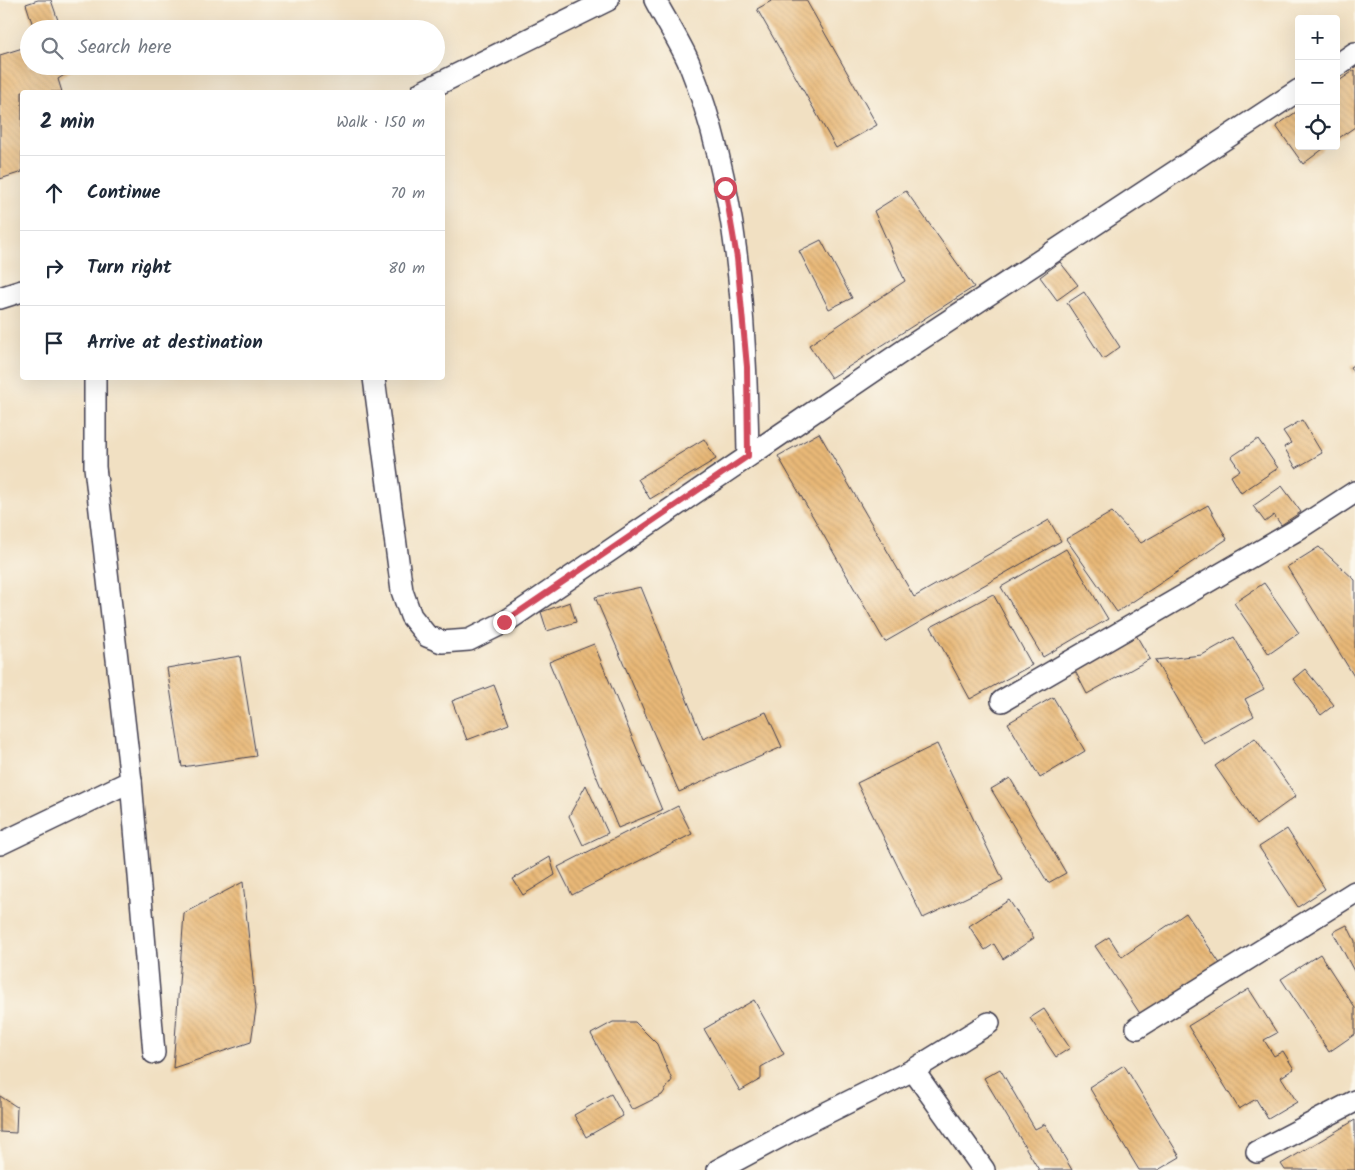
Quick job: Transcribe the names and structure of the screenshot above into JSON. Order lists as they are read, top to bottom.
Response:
{
  "page": {
    "map_buttons": ["+", "−"],
    "search": "Search here",
    "heading": ["2 min", "Walk · 150 m"],
    "list": [
      ["Continue", "70 m"],
      ["Turn right", "80 m"],
      "Arrive at destination"
    ]
  }
}
